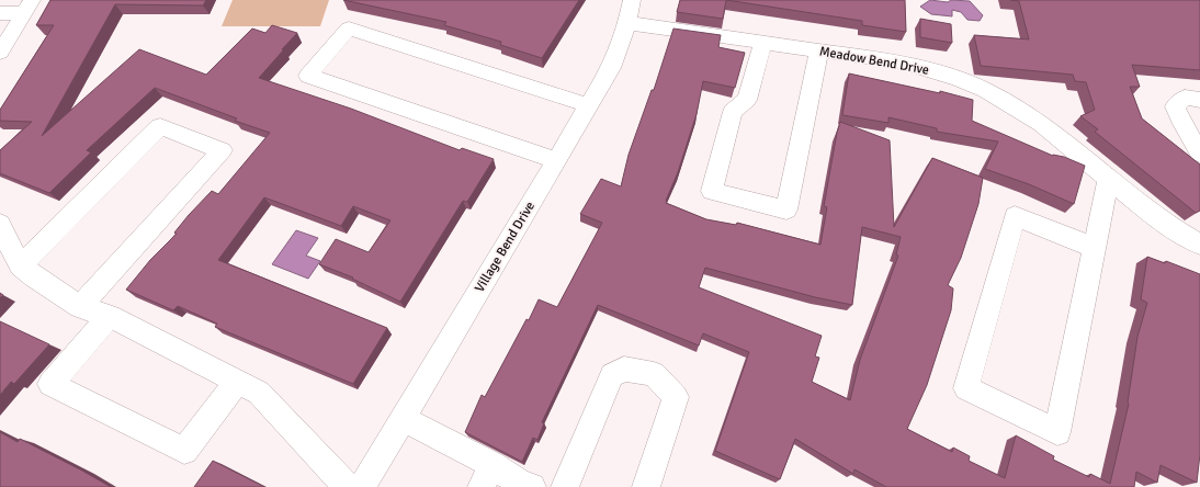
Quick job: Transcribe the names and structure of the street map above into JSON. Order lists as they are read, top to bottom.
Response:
{
  "streets": {
    "street": ["Meadow Bend Drive", "Village Bend Drive"]
  },
  "crossings": [
    ["Meadow Bend Drive", "Village Bend Drive"]
  ]
}
